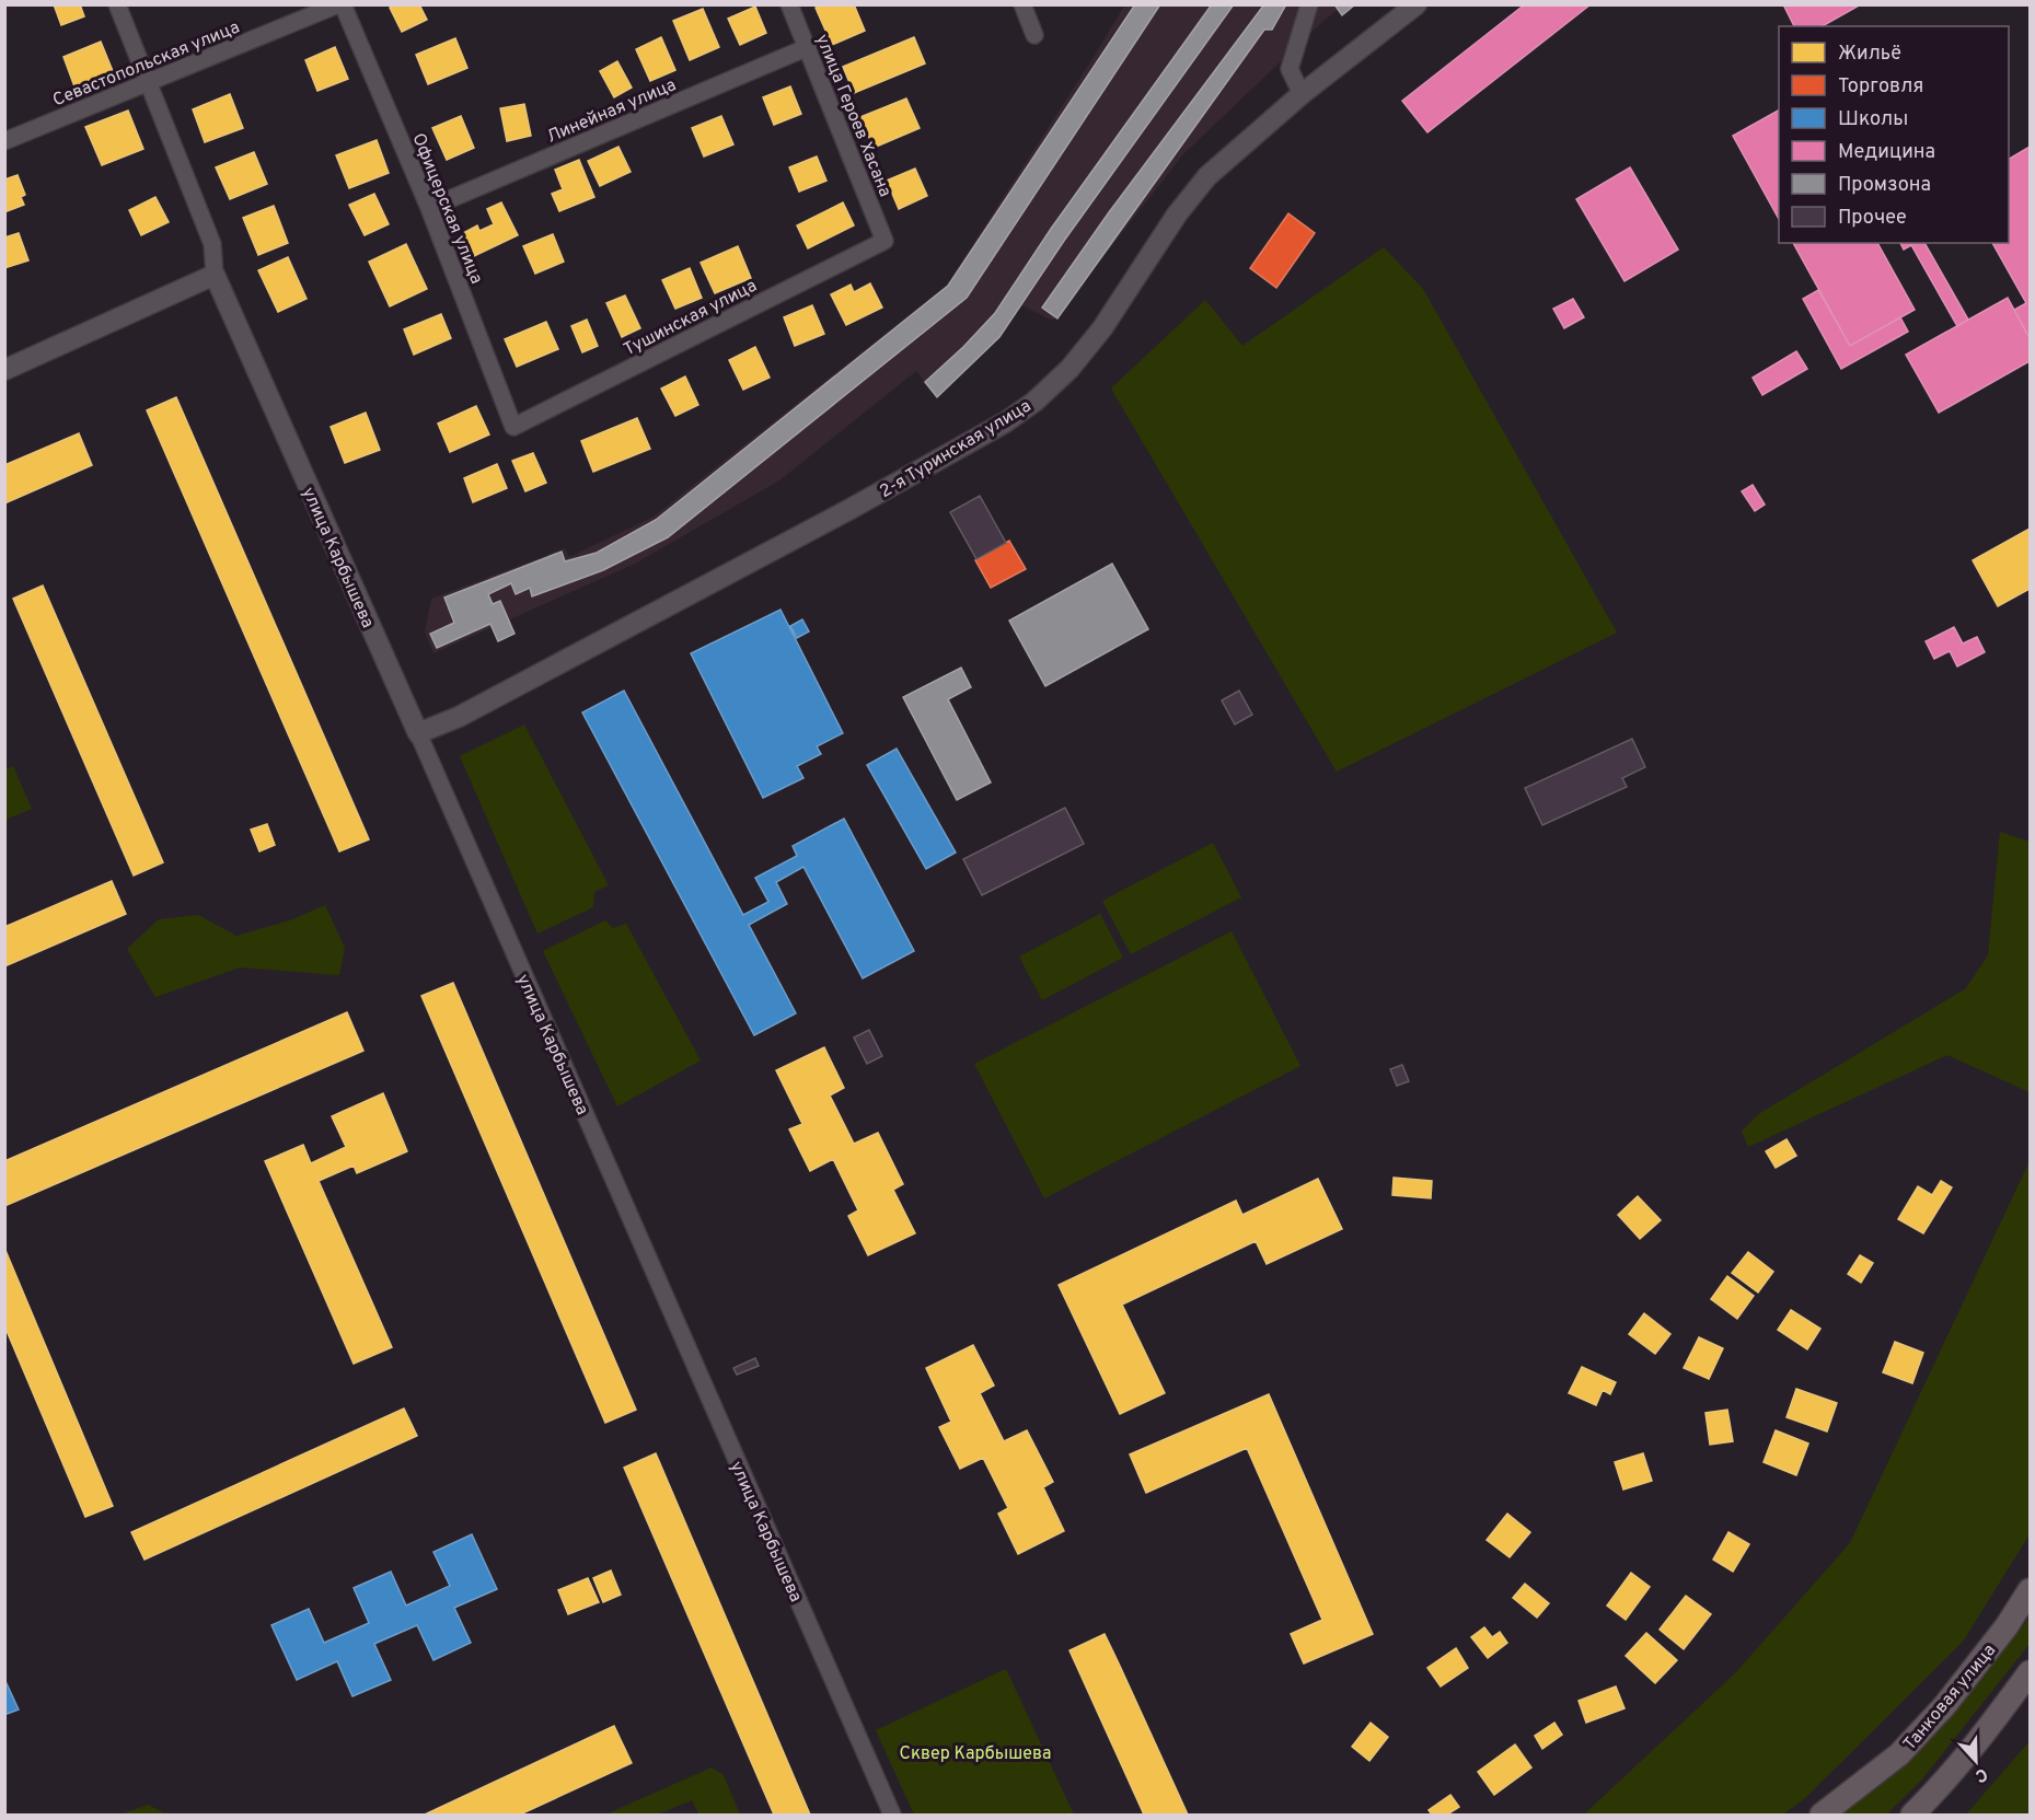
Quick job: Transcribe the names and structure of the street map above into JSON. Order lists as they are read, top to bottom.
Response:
{
  "streets": {
    "main road": ["Танковая улица"],
    "street": [
      "Севастопольская улица",
      "Линейная улица",
      "улица Героев Хасана",
      "Офицерская улица",
      "Тушинская улица",
      "2-я Туринская улица",
      "улица Карбышева"
    ]
  },
  "crossings": [
    ["Линейная улица", "улица Героев Хасана"],
    ["Линейная улица", "Офицерская улица"],
    ["улица Героев Хасана", "Тушинская улица"],
    ["Офицерская улица", "Тушинская улица"],
    ["2-я Туринская улица", "улица Карбышева"]
  ],
  "parks": ["Сквер Карбышева"],
  "legend": [
    "Жильё",
    "Торговля",
    "Школы",
    "Медицина",
    "Промзона",
    "Прочее"
  ],
  "north": "bottom"
}
